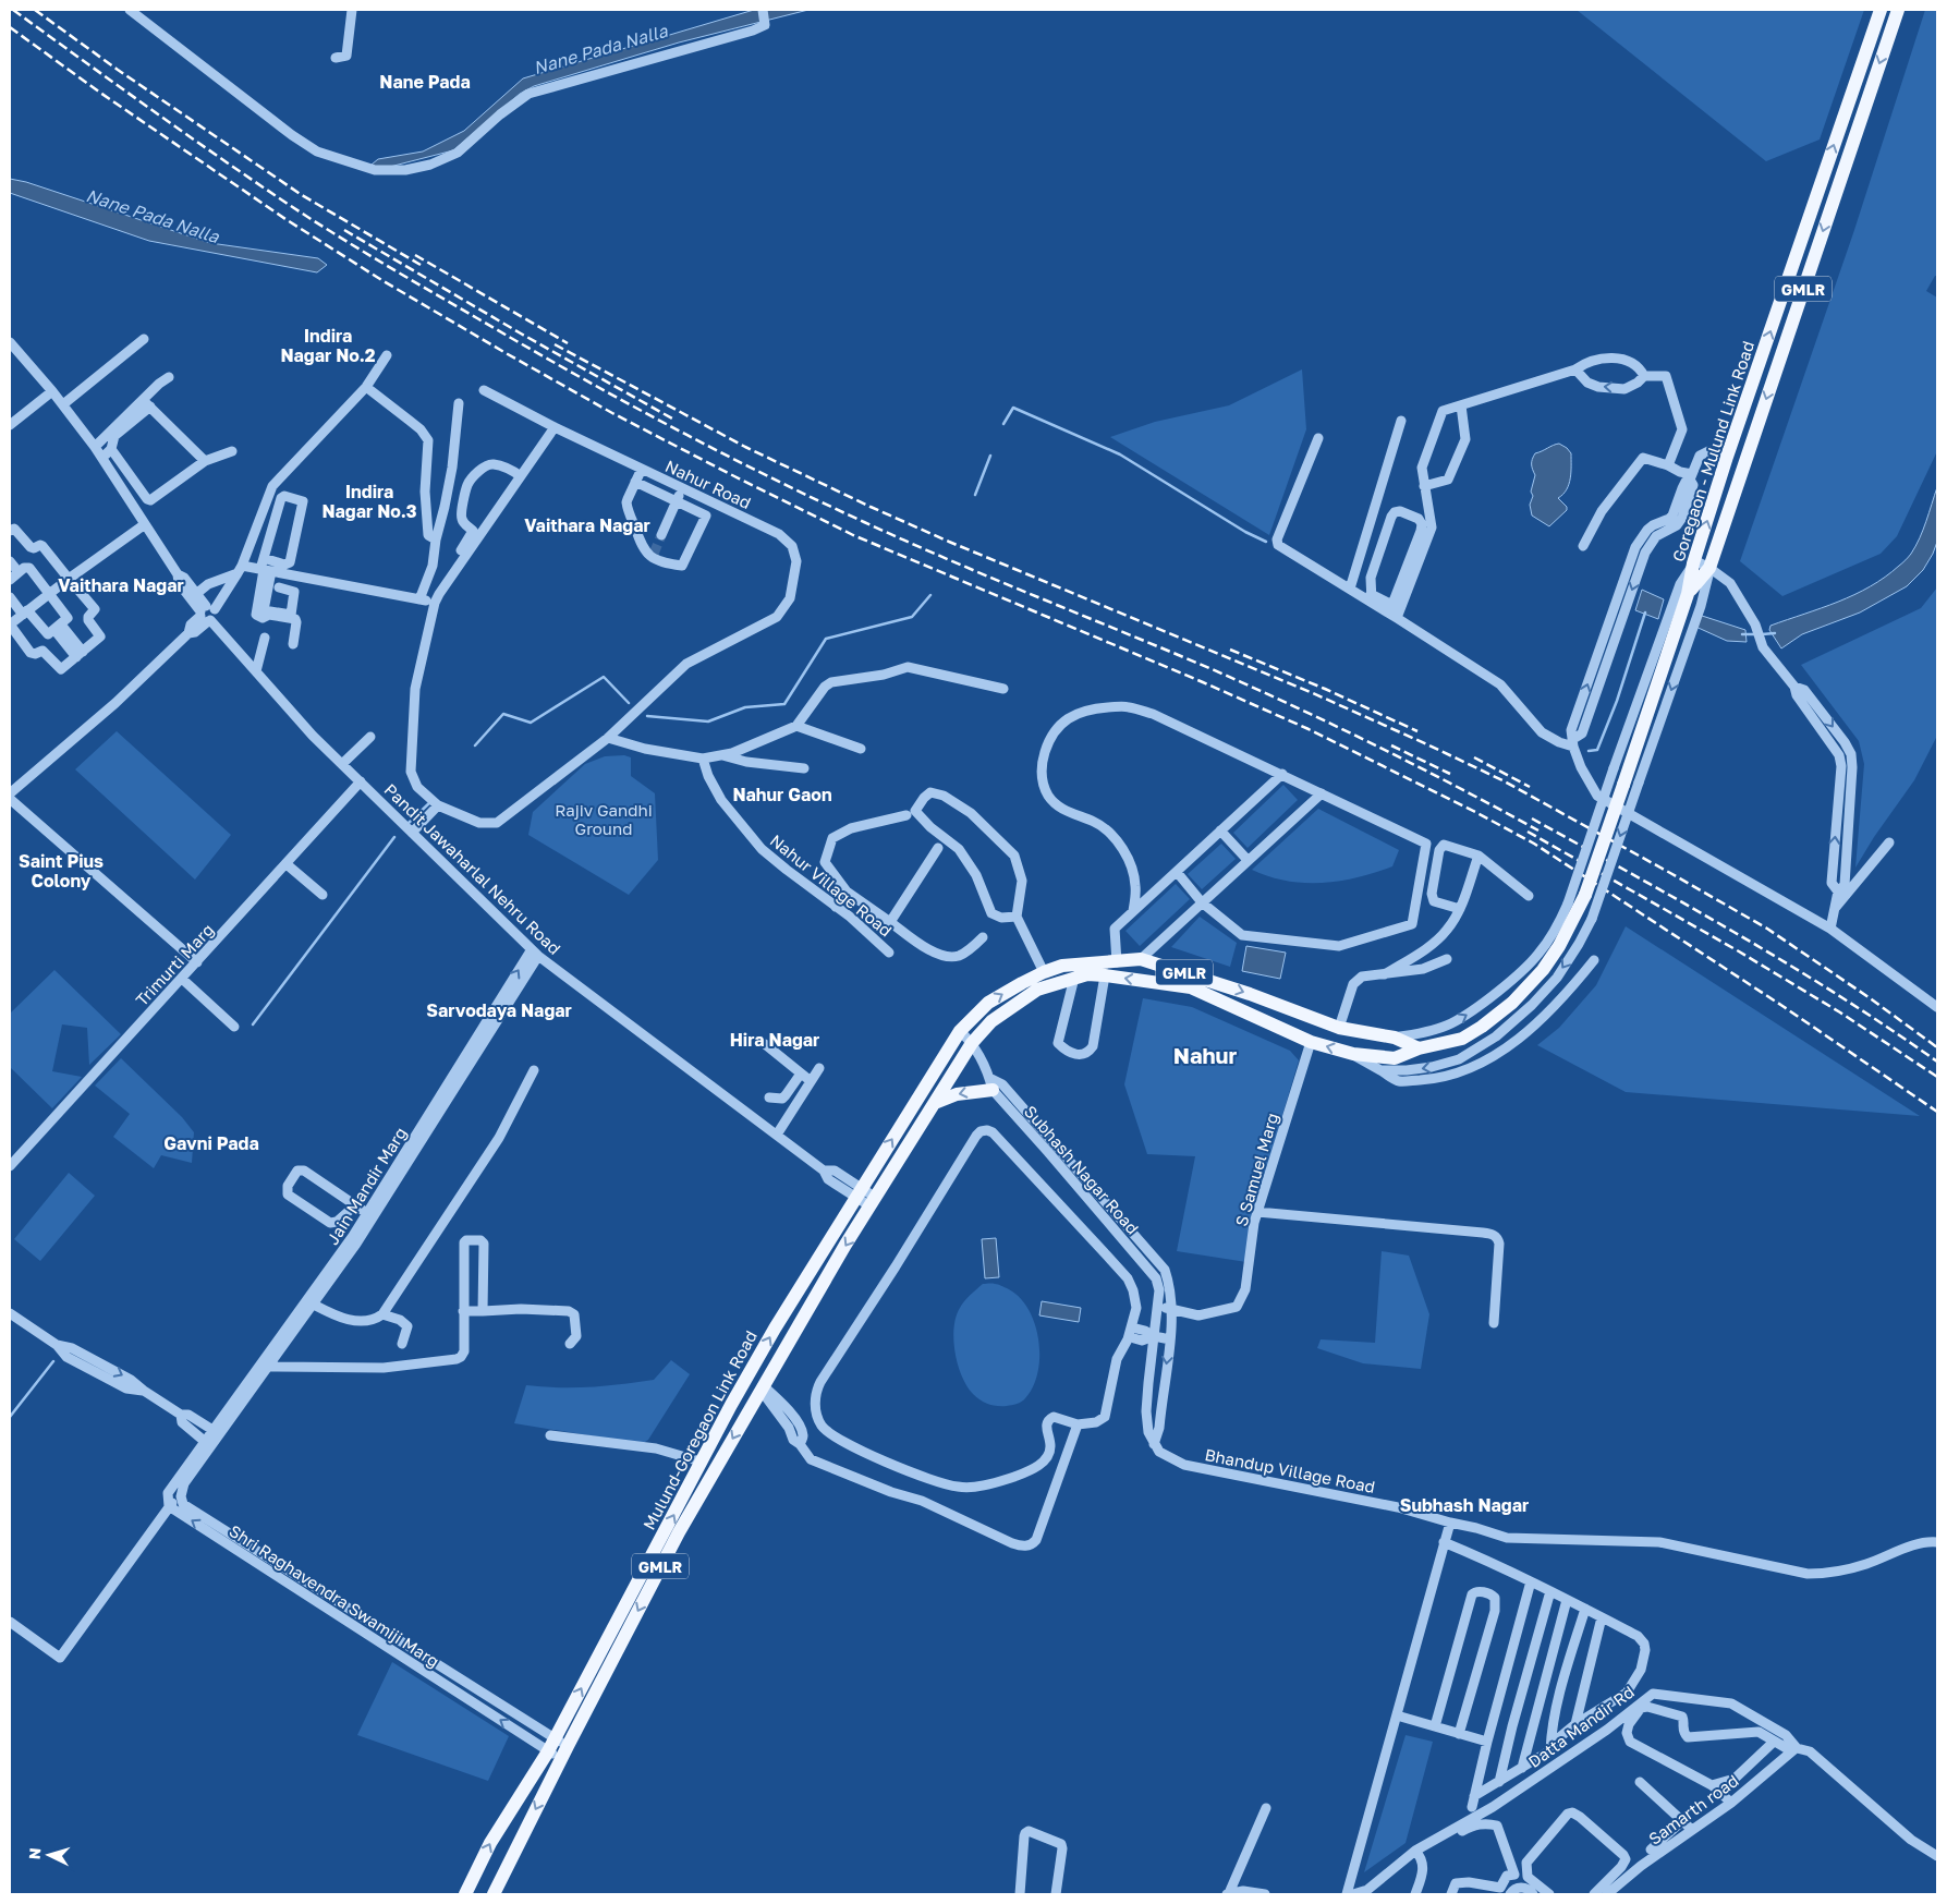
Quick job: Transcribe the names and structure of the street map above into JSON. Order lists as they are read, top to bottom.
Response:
{
  "streets": {
    "main road": ["GMLR", "Goregaon - Mulund Link Road", "Mulund-Goregaon Link Road"],
    "street": [
      "Nahur Road",
      "Pandit Jawaharlal Nehru Road",
      "Nahur Village Road",
      "Trimurti Marg",
      "Subhash Nagar Road",
      "S Samuel Marg",
      "Jain Mandir Marg",
      "Bhandup Village Road",
      "Shri Raghavendra Swamiji Marg",
      "Datta Mandir Rd",
      "Samarth road"
    ]
  },
  "crossings": [
    ["GMLR", "Pandit Jawaharlal Nehru Road"],
    ["GMLR", "S Samuel Marg"],
    ["GMLR", "Mulund-Goregaon Link Road"],
    ["Pandit Jawaharlal Nehru Road", "Trimurti Marg"],
    ["Pandit Jawaharlal Nehru Road", "Jain Mandir Marg"],
    ["Pandit Jawaharlal Nehru Road", "Mulund-Goregaon Link Road"],
    ["Subhash Nagar Road", "S Samuel Marg"],
    ["Mulund-Goregaon Link Road", "Shri Raghavendra Swamiji Marg"],
    ["Datta Mandir Rd", "Samarth road"]
  ],
  "districts": [
    "Nane Pada",
    "Indira Nagar No.2",
    "Indira Nagar No.3",
    "Vaithara Nagar",
    "Vaithara Nagar",
    "Nahur Gaon",
    "Saint Pius Colony",
    "Sarvodaya Nagar",
    "Hira Nagar",
    "Nahur",
    "Gavni Pada",
    "Subhash Nagar"
  ],
  "water": ["Nane Pada Nalla"],
  "parks": ["Rajiv Gandhi Ground"],
  "north": "left"
}
